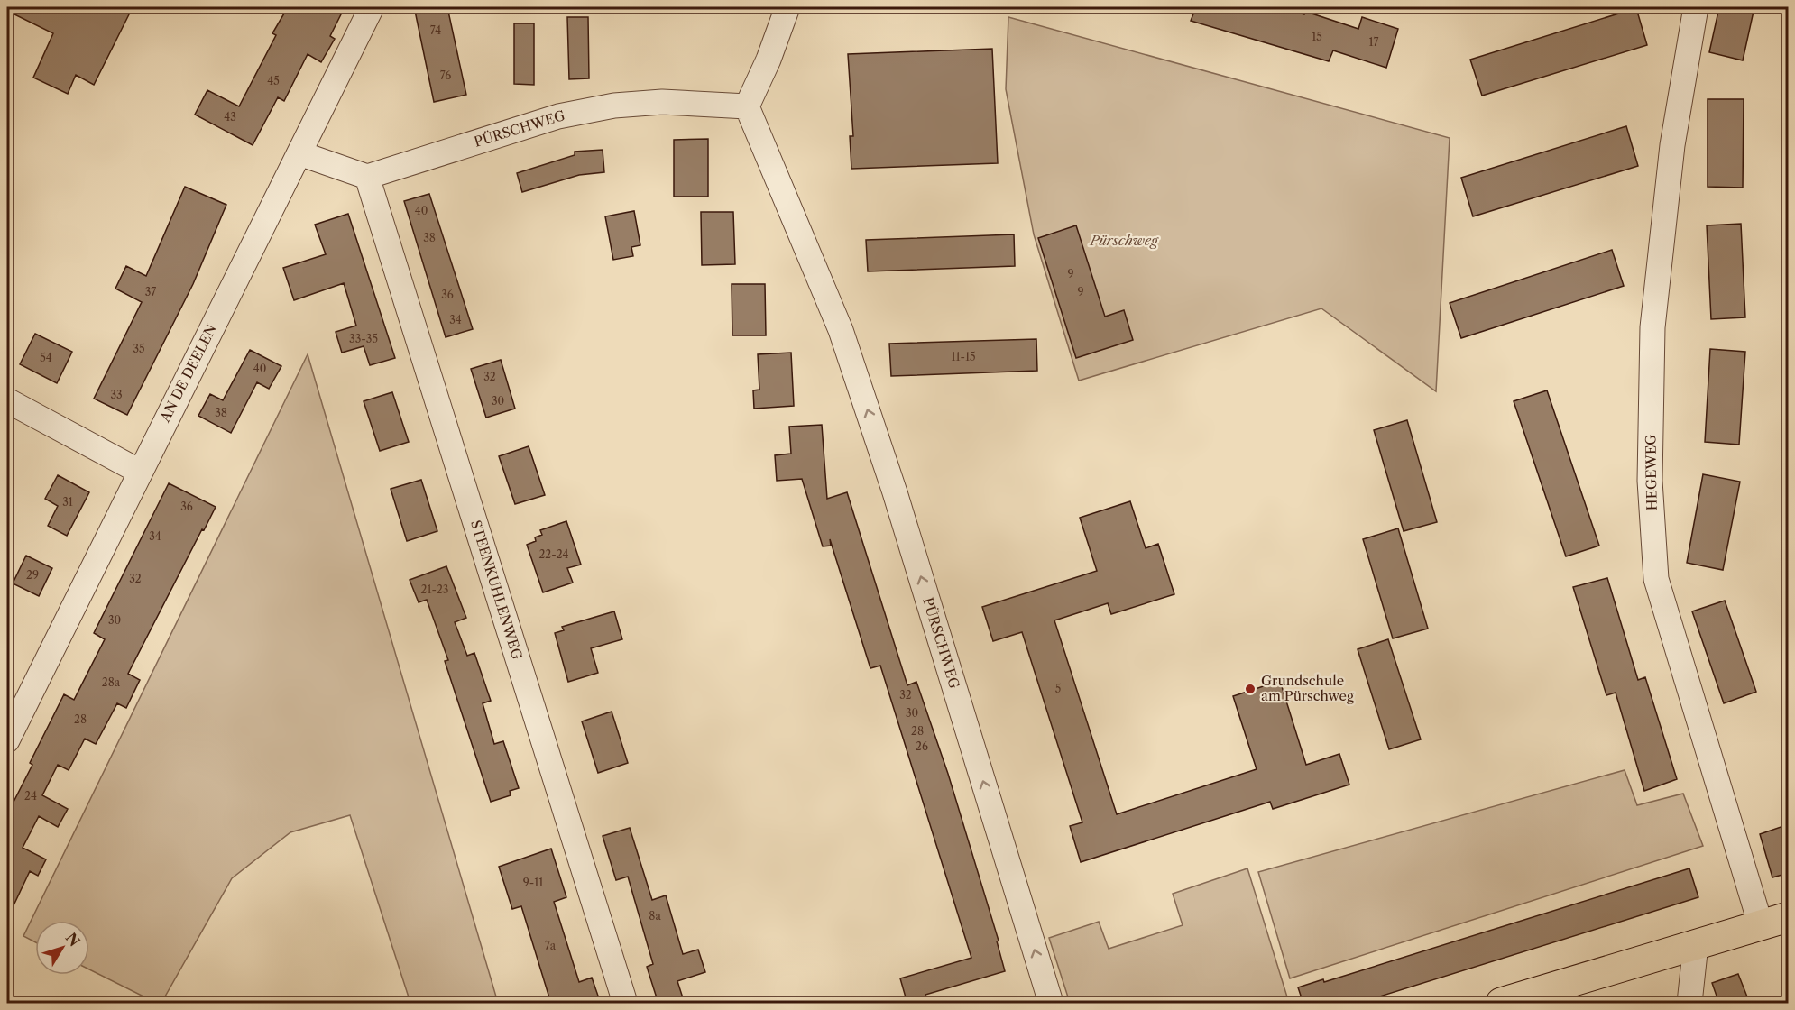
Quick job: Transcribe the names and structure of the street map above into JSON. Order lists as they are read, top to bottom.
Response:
{
  "streets": {
    "street": [
      "PÜRSCHWEG",
      "AN DE DEELEN",
      "HEGEWEG",
      "STEENKUHLENWEG"
    ]
  },
  "crossings": [
    ["PÜRSCHWEG", "STEENKUHLENWEG"]
  ],
  "one_way": ["PÜRSCHWEG"],
  "parks": ["Pürschweg"],
  "places": ["Grundschule am Pürschweg"],
  "house_numbers": [
    "74",
    "15",
    "17",
    "76",
    "45",
    "43",
    "40",
    "38",
    "9",
    "37",
    "9",
    "36",
    "34",
    "33-35",
    "35",
    "11-15",
    "54",
    "40",
    "32",
    "33",
    "30",
    "38",
    "31",
    "36",
    "34",
    "22-24",
    "29",
    "32",
    "21-23",
    "30",
    "28a",
    "5",
    "32",
    "30",
    "28",
    "28",
    "26",
    "24",
    "9-11",
    "8a",
    "7a"
  ],
  "north": "top right"
}
